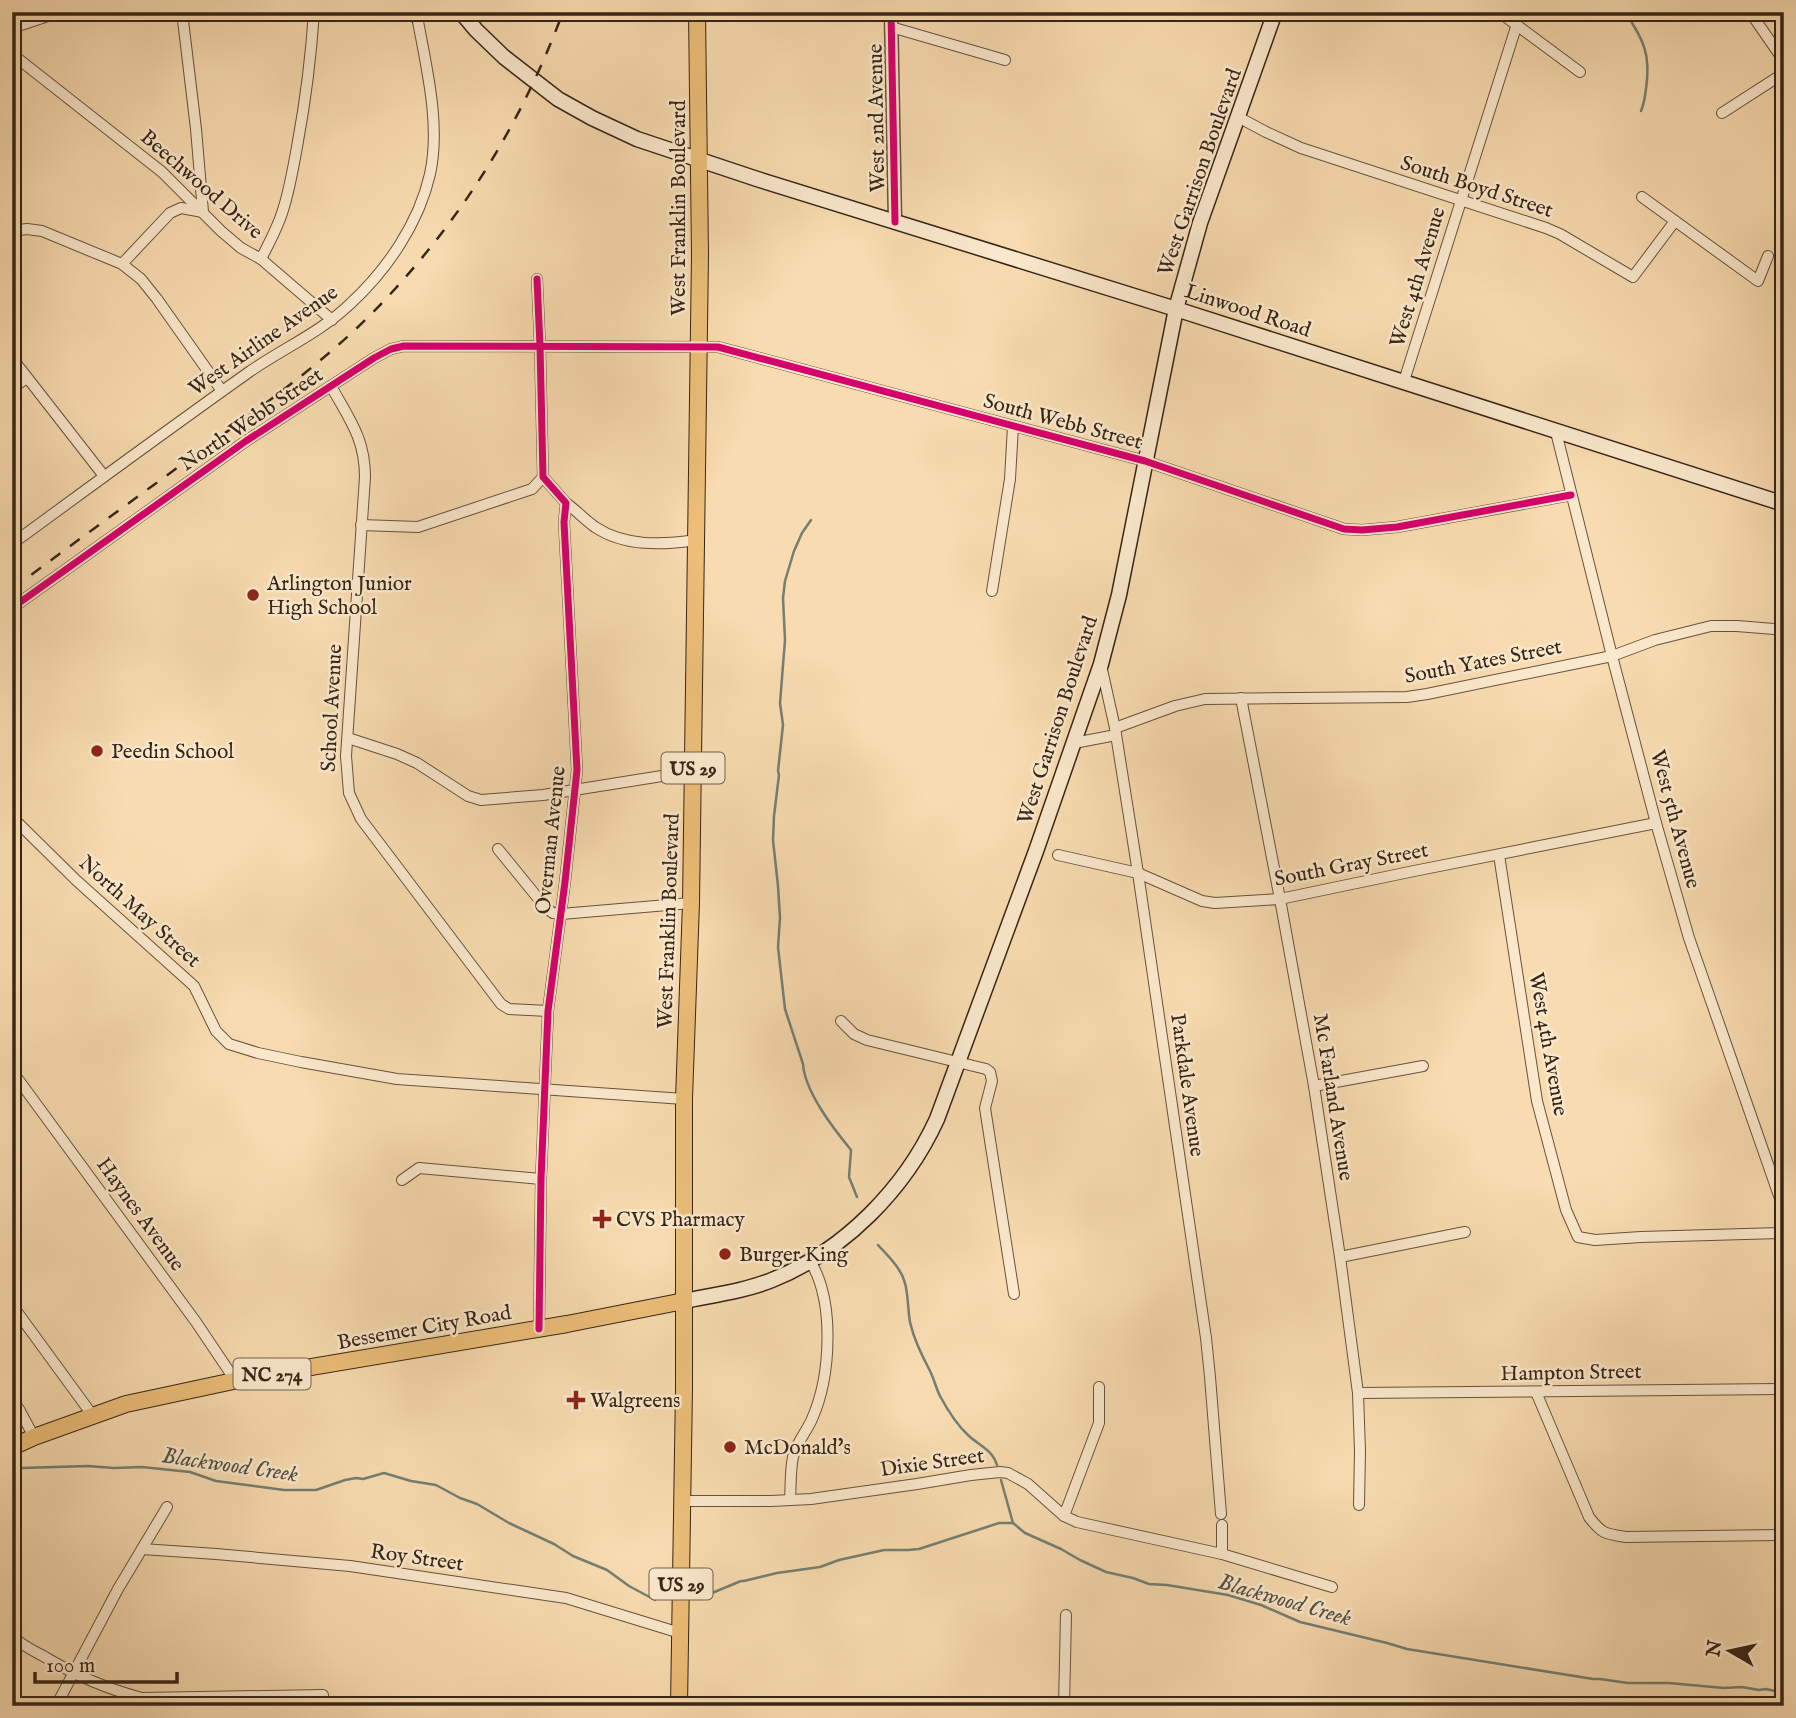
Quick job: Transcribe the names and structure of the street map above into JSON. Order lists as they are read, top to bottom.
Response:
{
  "streets": {
    "main road": [
      "West Garrison Boulevard",
      "West Franklin Boulevard",
      "Linwood Road",
      "US 29",
      "Bessemer City Road",
      "NC 274"
    ],
    "street": [
      "West 2nd Avenue",
      "Beechwood Drive",
      "South Boyd Street",
      "West 4th Avenue",
      "West Airline Avenue",
      "North Webb Street",
      "South Webb Street",
      "South Yates Street",
      "School Avenue",
      "West 5th Avenue",
      "Overman Avenue",
      "South Gray Street",
      "North May Street",
      "Parkdale Avenue",
      "Mc Farland Avenue",
      "Haynes Avenue",
      "Hampton Street",
      "Dixie Street",
      "Roy Street"
    ]
  },
  "crossings": [
    ["West 2nd Avenue", "Linwood Road"],
    ["West Garrison Boulevard", "South Boyd Street"],
    ["West Garrison Boulevard", "West Franklin Boulevard"],
    ["West Garrison Boulevard", "Linwood Road"],
    ["West Garrison Boulevard", "South Webb Street"],
    ["West Garrison Boulevard", "South Yates Street"],
    ["West Garrison Boulevard", "Parkdale Avenue"],
    ["West Garrison Boulevard", "Bessemer City Road"],
    ["Beechwood Drive", "West Airline Avenue"],
    ["South Boyd Street", "West 4th Avenue"],
    ["West Franklin Boulevard", "Linwood Road"],
    ["West Franklin Boulevard", "South Webb Street"],
    ["West Franklin Boulevard", "Bessemer City Road"],
    ["West Franklin Boulevard", "Dixie Street"],
    ["West Franklin Boulevard", "Roy Street"],
    ["West 4th Avenue", "Linwood Road"],
    ["West 4th Avenue", "South Gray Street"],
    ["Linwood Road", "West 5th Avenue"],
    ["North Webb Street", "South Webb Street"],
    ["North Webb Street", "School Avenue"],
    ["South Webb Street", "West 5th Avenue"],
    ["South Yates Street", "West 5th Avenue"],
    ["South Yates Street", "Parkdale Avenue"],
    ["South Yates Street", "Mc Farland Avenue"],
    ["School Avenue", "Overman Avenue"],
    ["West 5th Avenue", "South Gray Street"],
    ["Overman Avenue", "North May Street"],
    ["Overman Avenue", "Bessemer City Road"],
    ["South Gray Street", "Parkdale Avenue"],
    ["South Gray Street", "Mc Farland Avenue"],
    ["Parkdale Avenue", "Dixie Street"],
    ["Mc Farland Avenue", "Hampton Street"],
    ["Haynes Avenue", "Bessemer City Road"]
  ],
  "water": ["Blackwood Creek"],
  "places": {
    "other": [
      "Arlington Junior High School",
      "Peedin School",
      "Burger King",
      "McDonald's"
    ],
    "health": ["CVS Pharmacy", "Walgreens"]
  },
  "scale_bar": "100 m",
  "north": "left"
}
